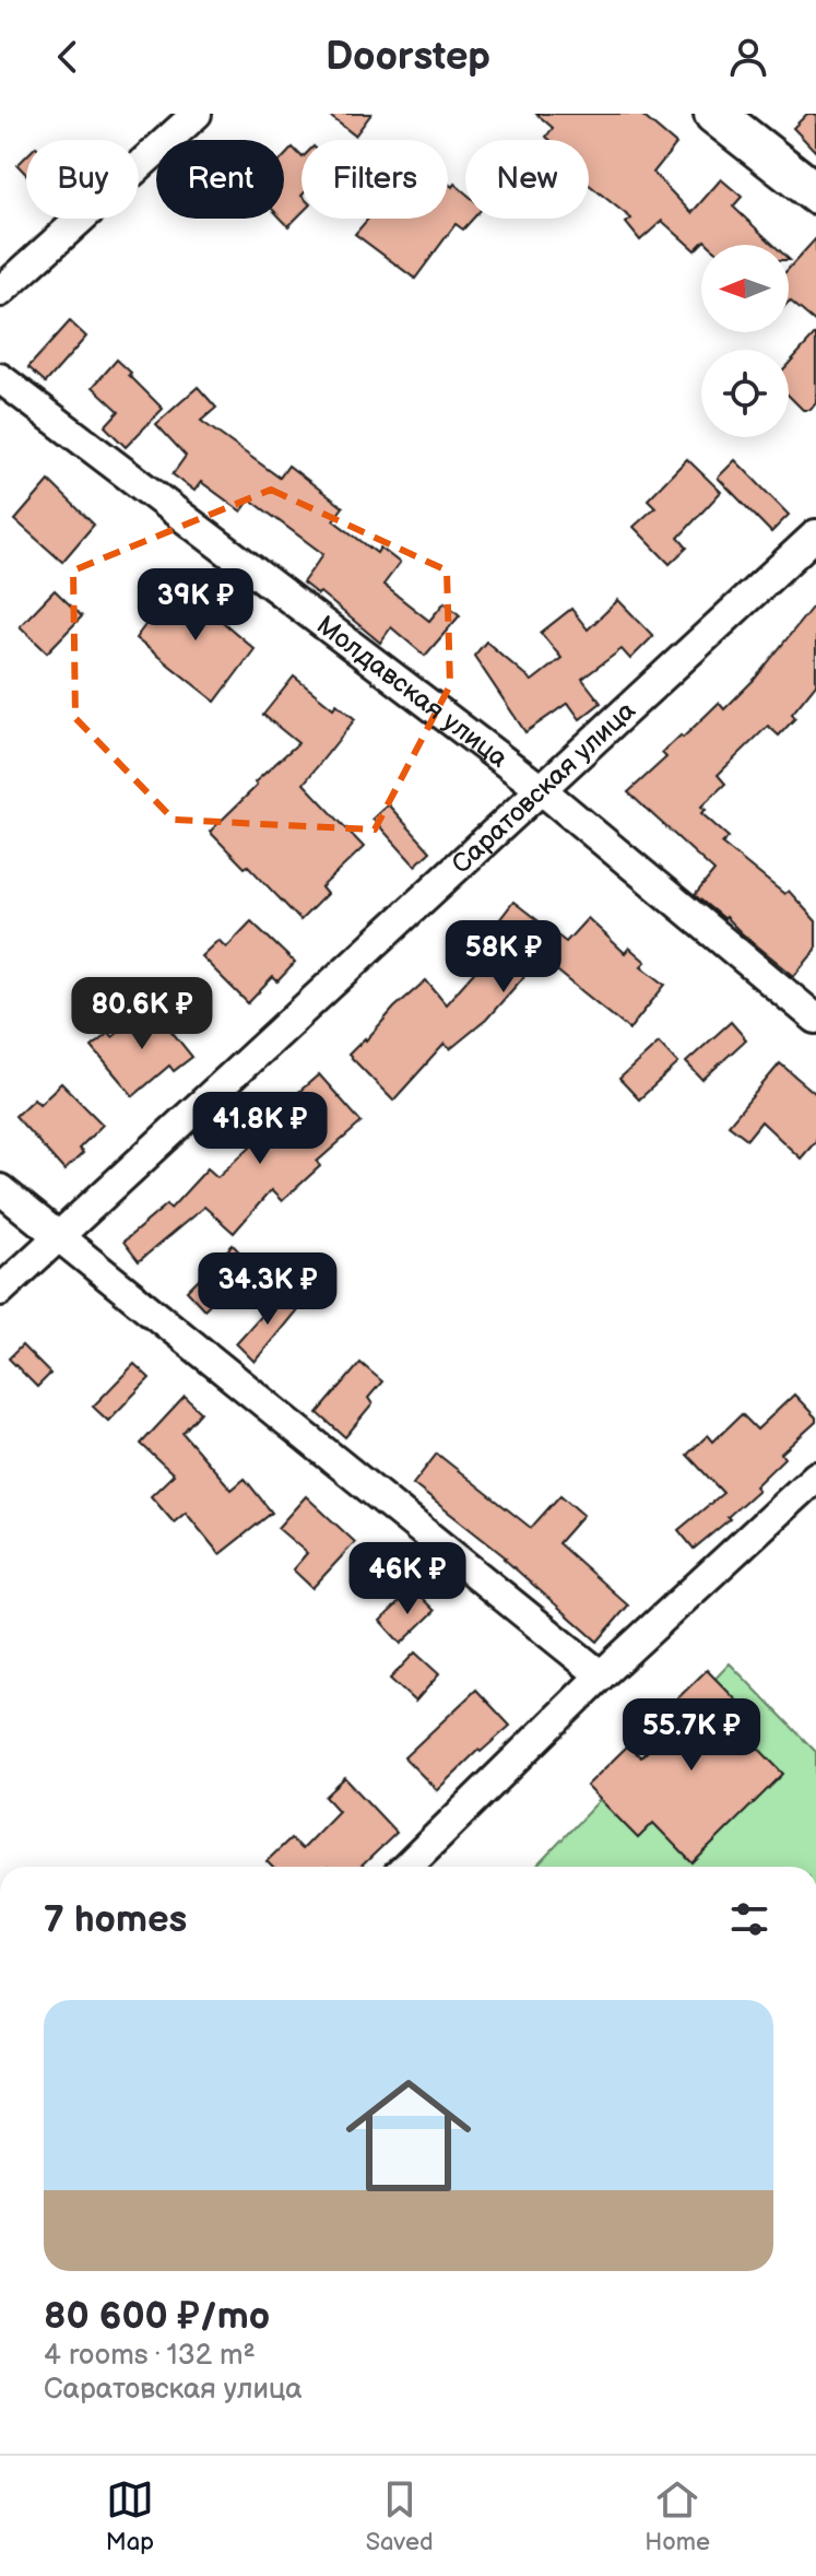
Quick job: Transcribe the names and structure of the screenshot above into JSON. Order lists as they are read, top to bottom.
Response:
{
  "streets": {
    "street": ["Молдавская улица", "Саратовская улица"]
  },
  "crossings": [
    ["Молдавская улица", "Саратовская улица"]
  ],
  "north": "left",
  "page": {
    "header": "Doorstep",
    "chip": [
      "Buy",
      "Rent",
      "Filters",
      "New"
    ],
    "price": [
      "39K ₽",
      "58K ₽",
      "80.6K ₽",
      "41.8K ₽",
      "34.3K ₽",
      "46K ₽",
      "55.7K ₽"
    ],
    "heading": "7 homes",
    "list": [
      {
        "name": "80 600 ₽/mo",
        "note": "4 rooms · 132 m² · Саратовская улица"
      }
    ],
    "tabs": ["Map", "Saved", "Home"]
  }
}
